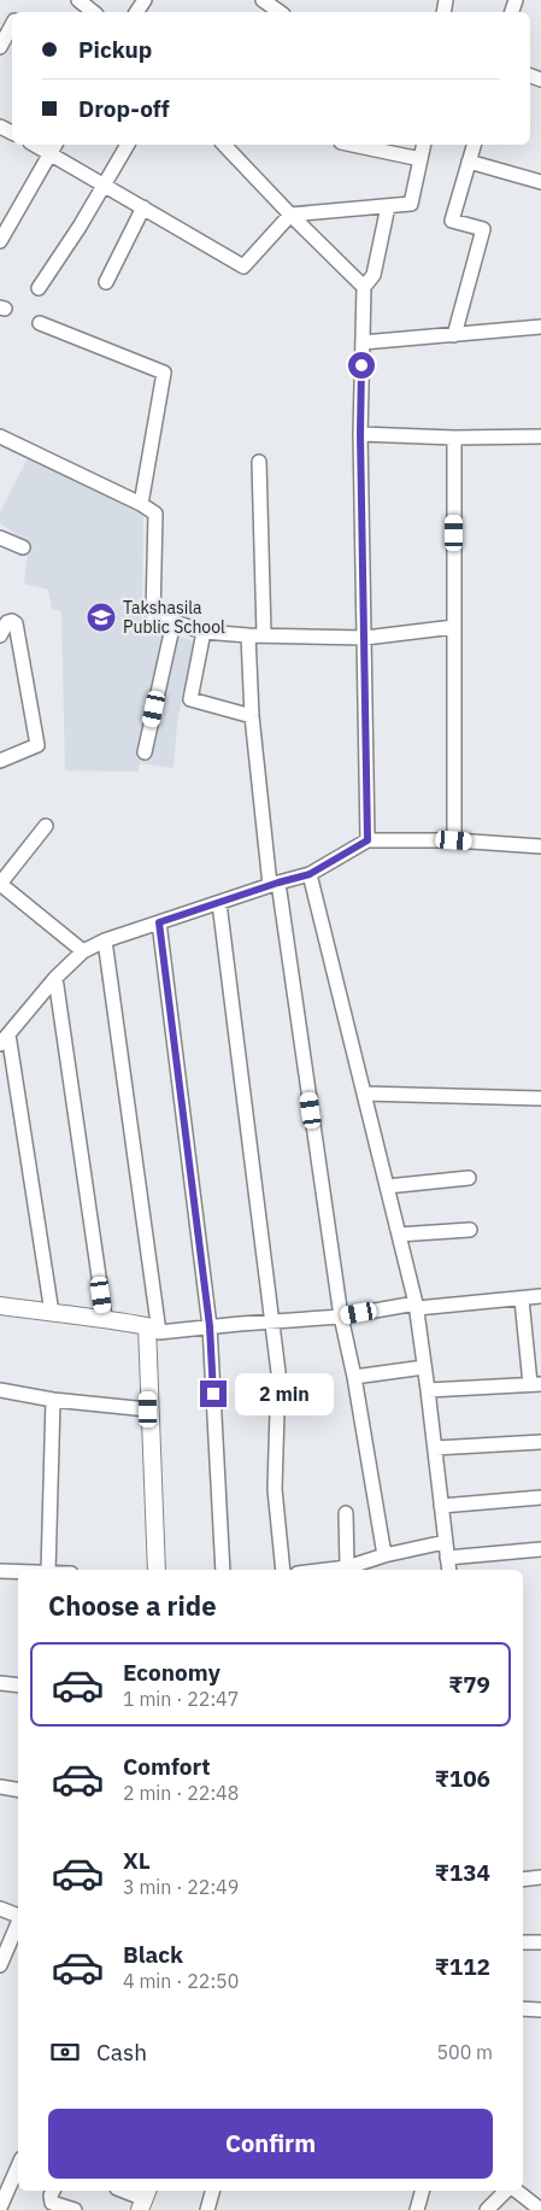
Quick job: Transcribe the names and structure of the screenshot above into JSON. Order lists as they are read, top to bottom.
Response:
{
  "places": {
    "school or university": ["Takshasila Public School"]
  },
  "page": {
    "banner": ["Pickup", "Drop-off"],
    "bubble": "2 min",
    "heading": "Choose a ride",
    "list": [
      {
        "name": "Economy",
        "note": "1 min · 22:47",
        "value": "₹79"
      },
      {
        "name": "Comfort",
        "note": "2 min · 22:48",
        "value": "₹106"
      },
      {
        "name": "XL",
        "note": "3 min · 22:49",
        "value": "₹134"
      },
      {
        "name": "Black",
        "note": "4 min · 22:50",
        "value": "₹112"
      }
    ],
    "pay": ["Cash", "500 m"],
    "buttons": "Confirm"
  }
}
